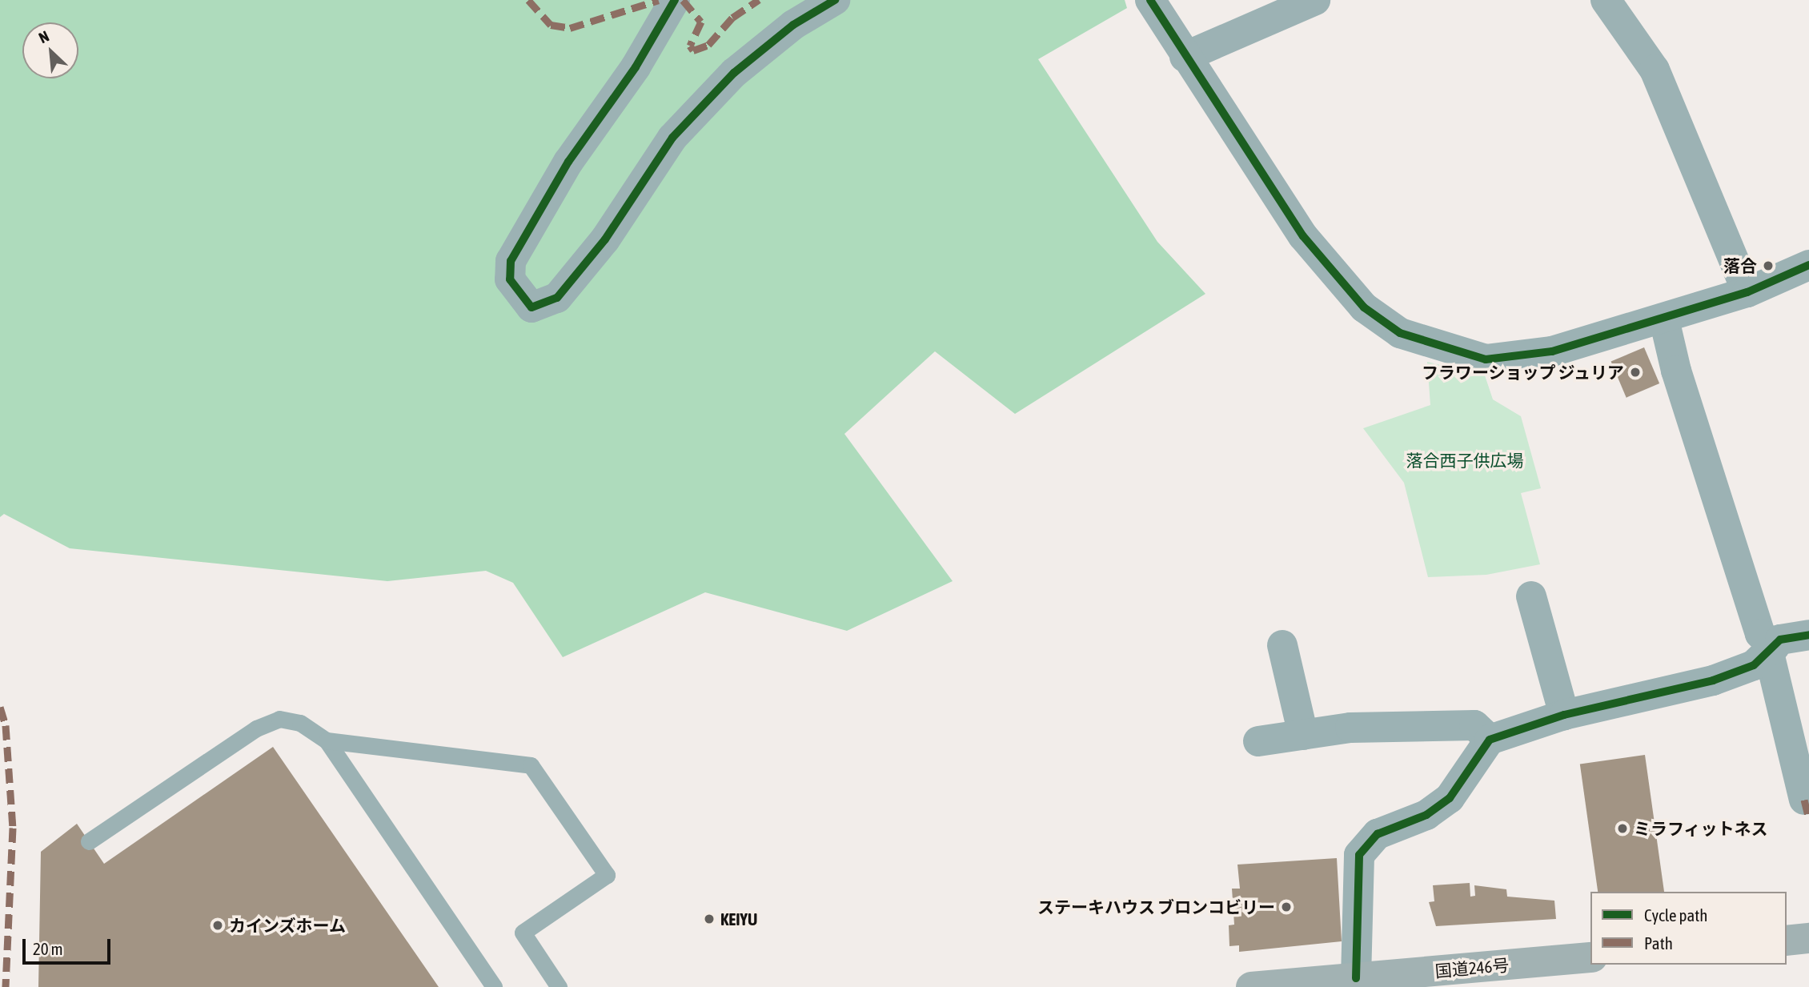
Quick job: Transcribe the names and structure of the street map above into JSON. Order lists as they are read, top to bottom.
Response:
{
  "streets": {
    "highway": ["国道246号"]
  },
  "parks": ["落合西子供広場"],
  "places": [
    "落合",
    "フラワーショップ ジュリア",
    "ミラフィットネス",
    "ステーキハウス ブロンコビリー",
    "KEIYU",
    "カインズホーム"
  ],
  "legend": ["Cycle path", "Path"],
  "scale_bar": "20 m",
  "north": "top left"
}
